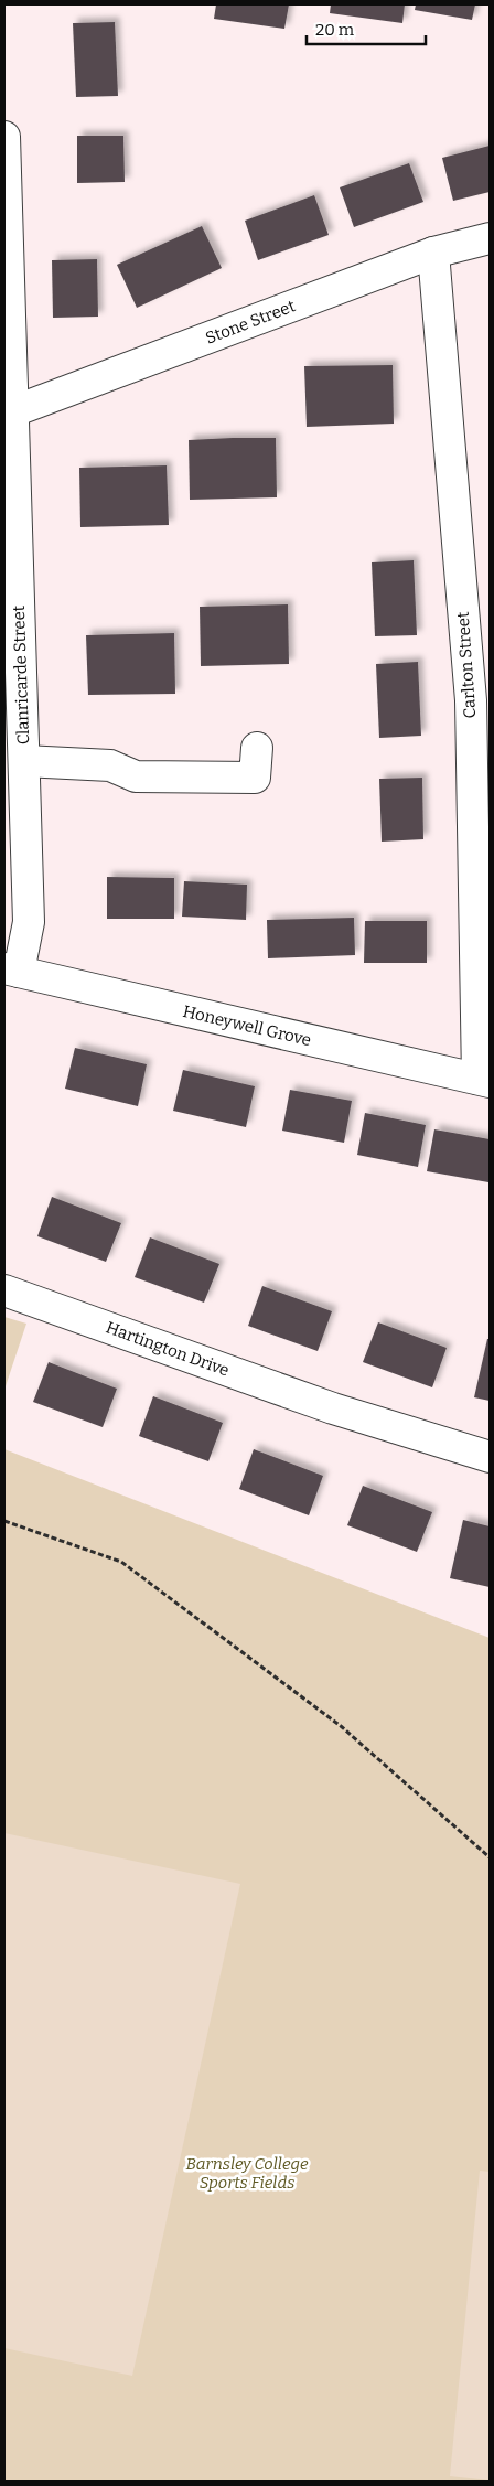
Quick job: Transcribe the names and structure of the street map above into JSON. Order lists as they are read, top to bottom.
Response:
{
  "streets": {
    "street": [
      "Stone Street",
      "Carlton Street",
      "Clanricarde Street",
      "Honeywell Grove",
      "Hartington Drive"
    ]
  },
  "crossings": [
    ["Stone Street", "Carlton Street"],
    ["Stone Street", "Clanricarde Street"],
    ["Carlton Street", "Honeywell Grove"],
    ["Clanricarde Street", "Honeywell Grove"]
  ],
  "parks": ["Barnsley College Sports Fields"],
  "scale_bar": "20 m"
}
